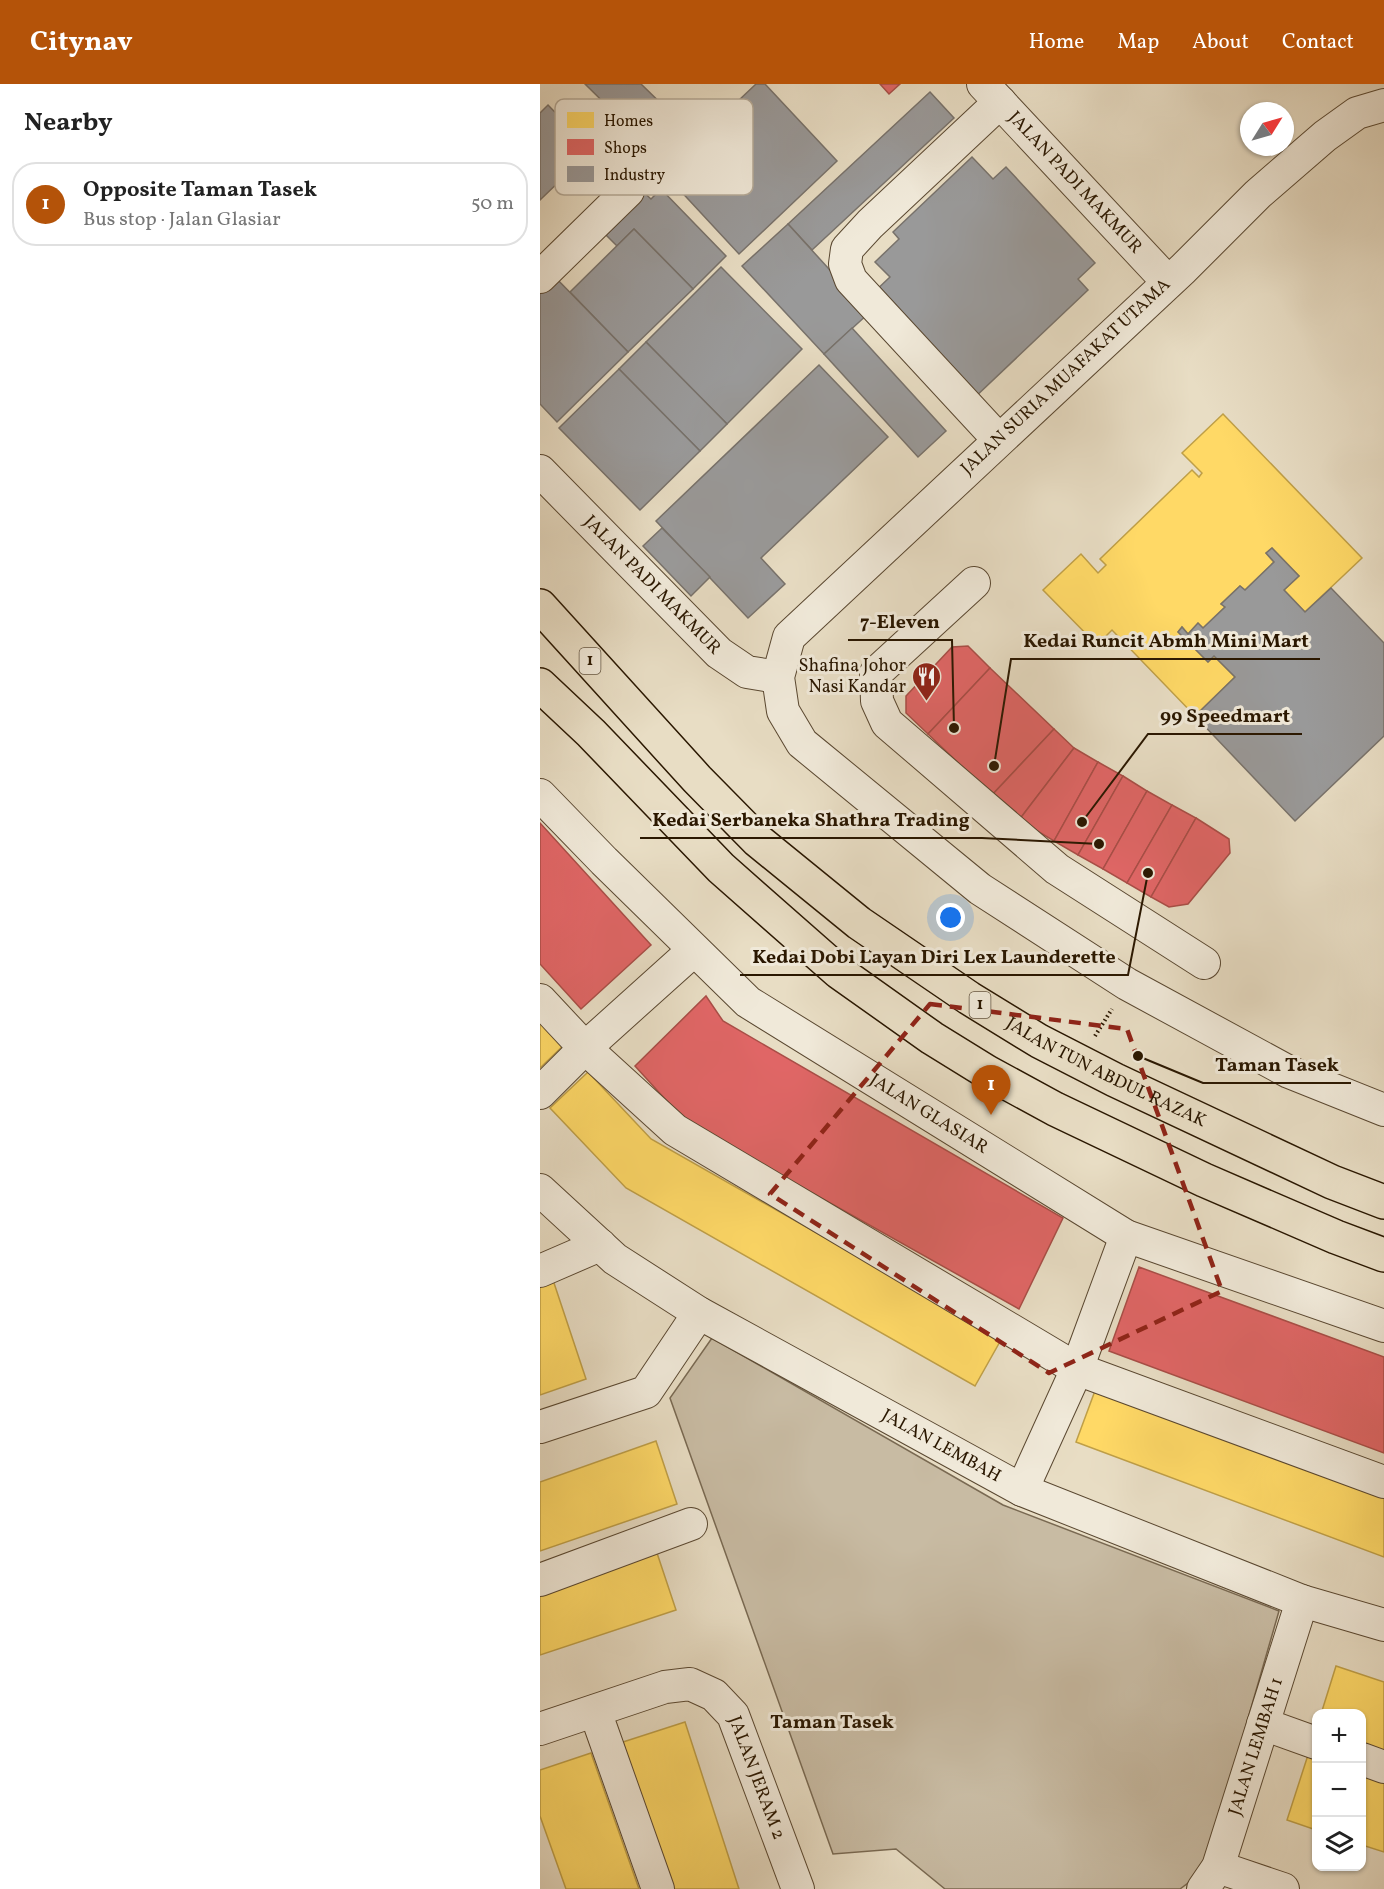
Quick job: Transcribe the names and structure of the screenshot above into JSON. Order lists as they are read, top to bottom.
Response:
{
  "streets": {
    "highway": ["1", "JALAN TUN ABDUL RAZAK"],
    "street": [
      "JALAN PADI MAKMUR",
      "JALAN SURIA MUAFAKAT UTAMA",
      "JALAN GLASIAR",
      "JALAN LEMBAH",
      "JALAN LEMBAH 1",
      "JALAN JERAM 2"
    ]
  },
  "crossings": [
    ["JALAN PADI MAKMUR", "JALAN SURIA MUAFAKAT UTAMA"],
    ["JALAN LEMBAH", "JALAN LEMBAH 1"]
  ],
  "districts": ["Taman Tasek"],
  "places": {
    "restaurant": ["Shafina Johor Nasi Kandar"],
    "other": [
      "7-Eleven",
      "Kedai Runcit Abmh Mini Mart",
      "99 Speedmart",
      "Kedai Serbaneka Shathra Trading",
      "Kedai Dobi Layan Diri Lex Launderette",
      "Taman Tasek"
    ]
  },
  "legend": ["Homes", "Shops", "Industry"],
  "north": "top right",
  "page": {
    "header": "Citynav",
    "nav": [
      "Home",
      "Map",
      "About",
      "Contact"
    ],
    "heading": "Nearby",
    "list": [
      {
        "mark": "1",
        "name": "Opposite Taman Tasek",
        "note": "Bus stop · Jalan Glasiar",
        "value": "50 m"
      }
    ],
    "pins": "1",
    "map_buttons": ["+", "−"]
  }
}
